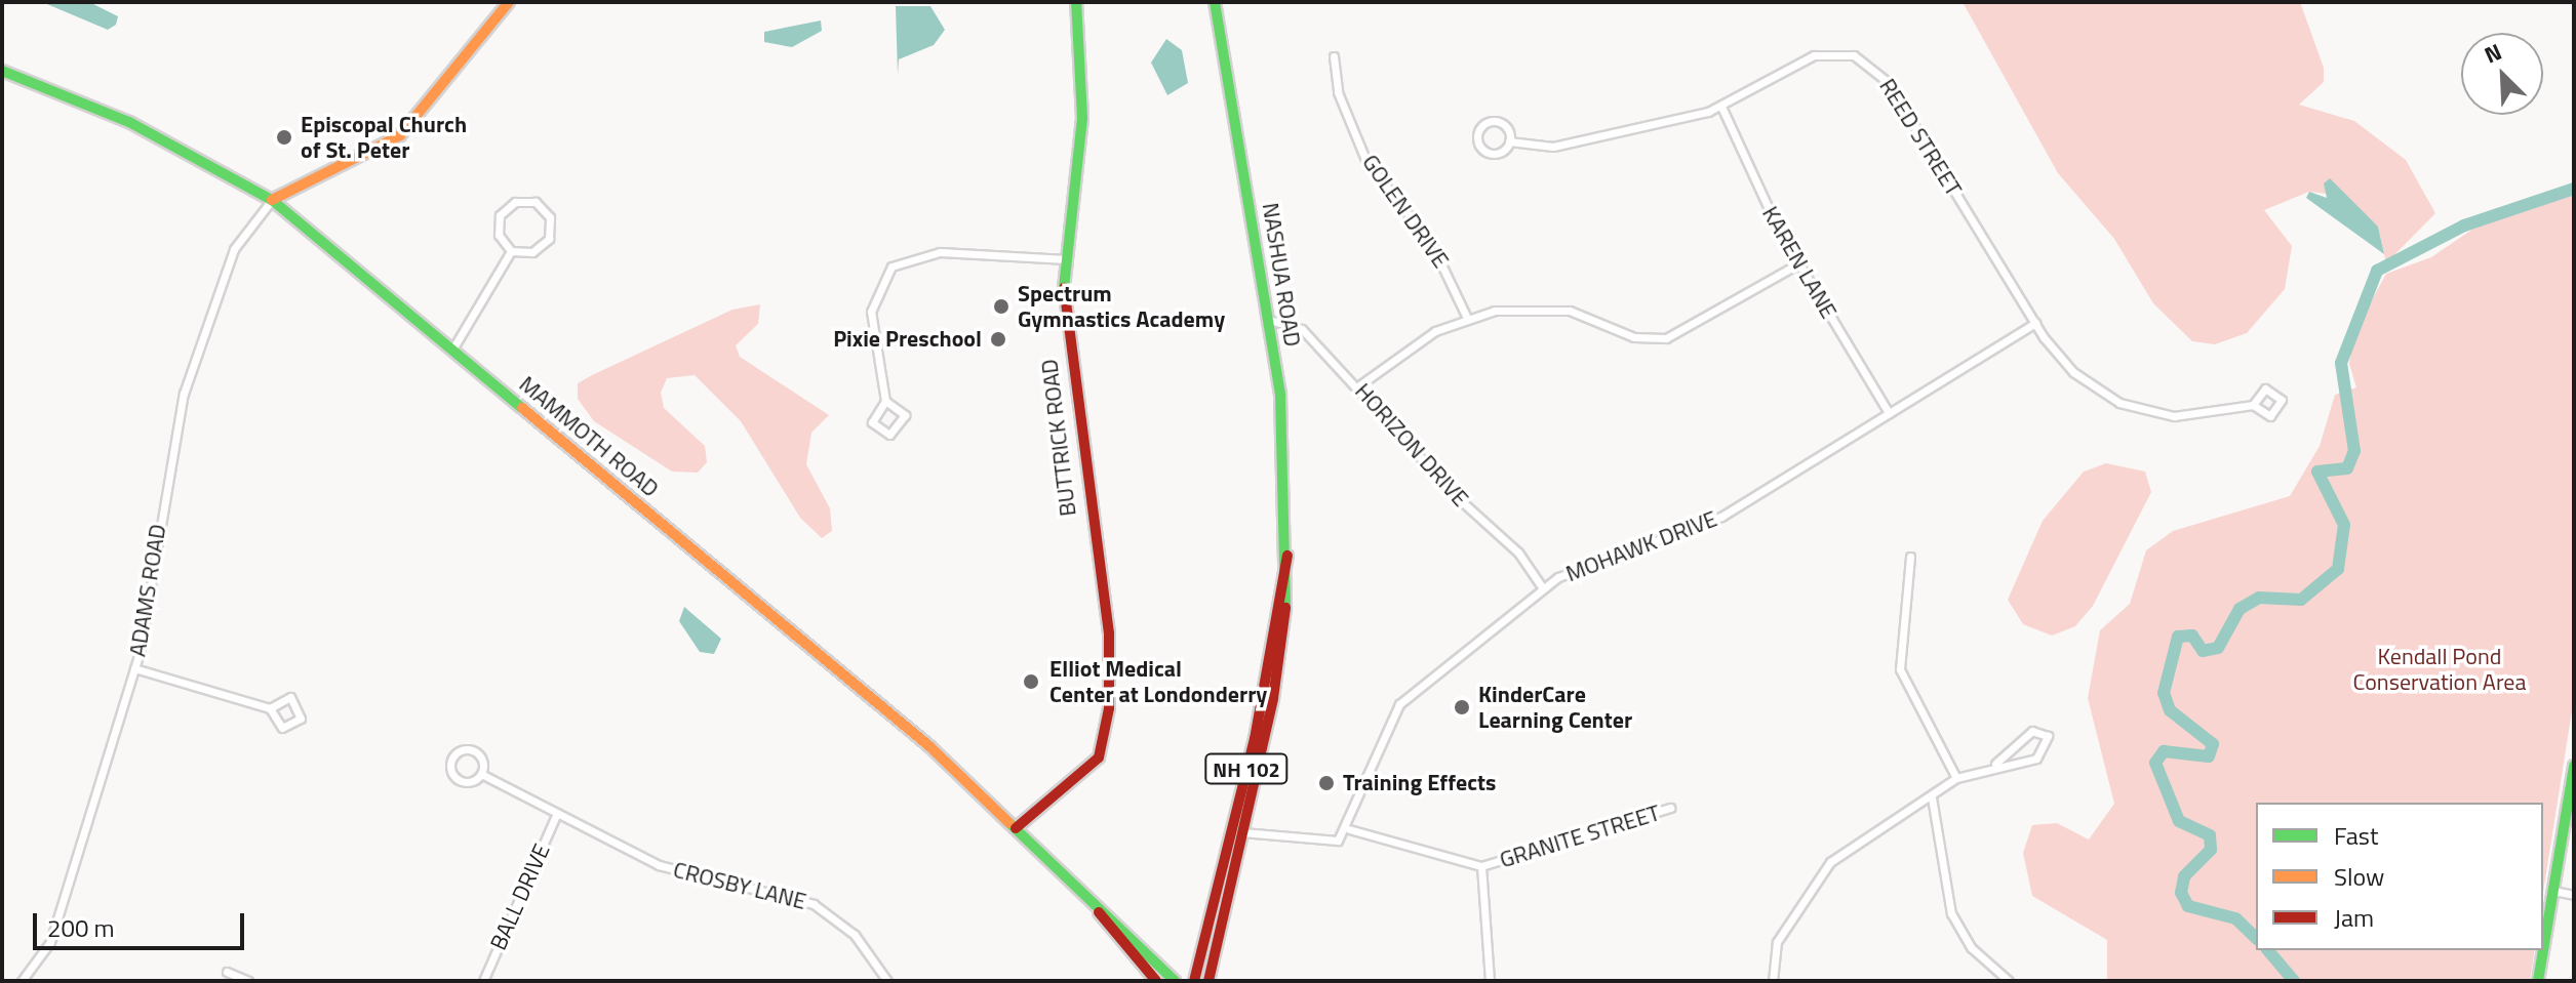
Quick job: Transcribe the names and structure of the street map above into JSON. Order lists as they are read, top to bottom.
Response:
{
  "streets": {
    "main road": [
      "NASHUA ROAD",
      "MAMMOTH ROAD",
      "BUTTRICK ROAD",
      "NH 102"
    ],
    "street": [
      "REED STREET",
      "GOLEN DRIVE",
      "KAREN LANE",
      "HORIZON DRIVE",
      "MOHAWK DRIVE",
      "ADAMS ROAD",
      "GRANITE STREET",
      "CROSBY LANE",
      "BALL DRIVE"
    ]
  },
  "crossings": [
    ["REED STREET", "KAREN LANE"],
    ["REED STREET", "MOHAWK DRIVE"],
    ["KAREN LANE", "MOHAWK DRIVE"],
    ["NASHUA ROAD", "HORIZON DRIVE"],
    ["MAMMOTH ROAD", "BUTTRICK ROAD"],
    ["MAMMOTH ROAD", "ADAMS ROAD"],
    ["HORIZON DRIVE", "MOHAWK DRIVE"],
    ["MOHAWK DRIVE", "GRANITE STREET"],
    ["CROSBY LANE", "BALL DRIVE"]
  ],
  "parks": ["Kendall Pond Conservation Area"],
  "places": [
    "Episcopal Church of St. Peter",
    "Spectrum Gymnastics Academy",
    "Pixie Preschool",
    "Elliot Medical Center at Londonderry",
    "KinderCare Learning Center",
    "Training Effects"
  ],
  "legend": ["Fast", "Slow", "Jam"],
  "scale_bar": "200 m",
  "north": "top left"
}
